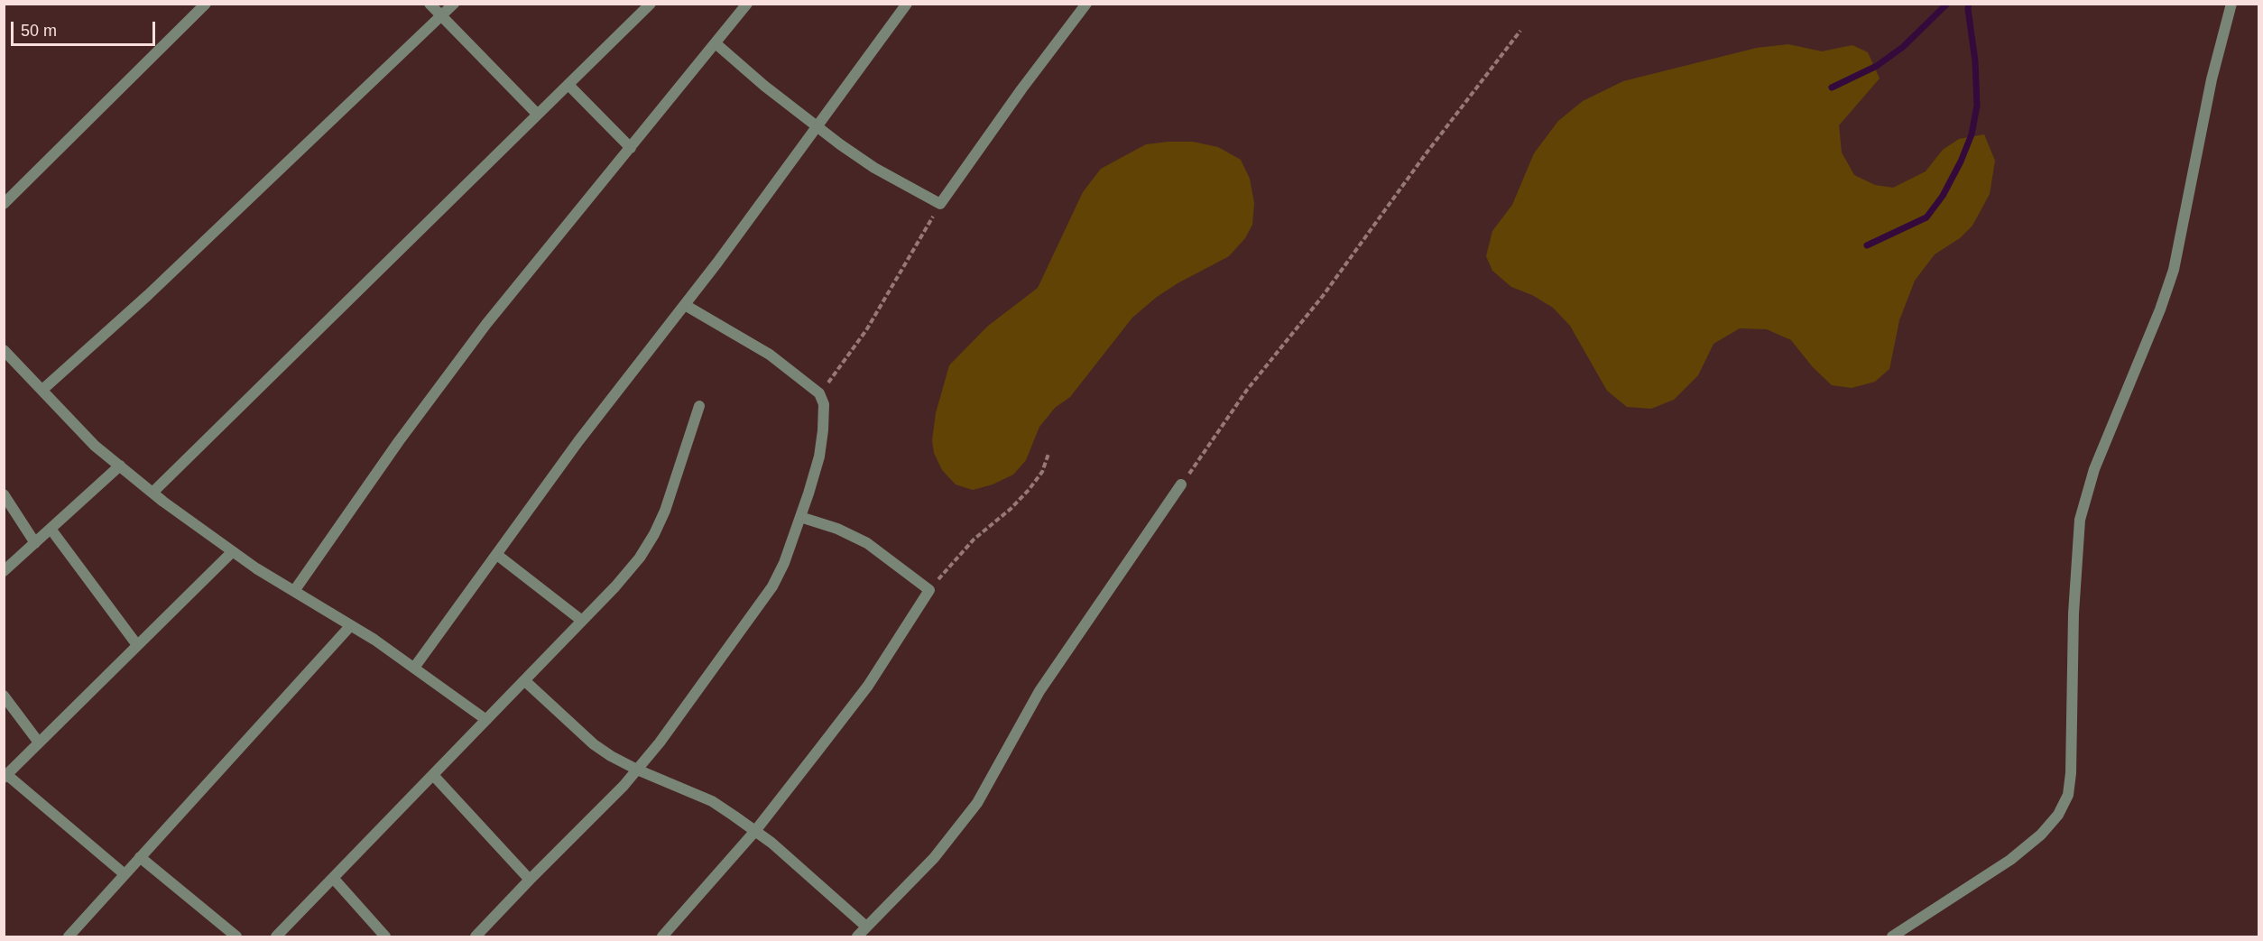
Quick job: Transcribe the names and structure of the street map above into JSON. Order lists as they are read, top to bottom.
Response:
{
  "scale_bar": "50 m"
}
